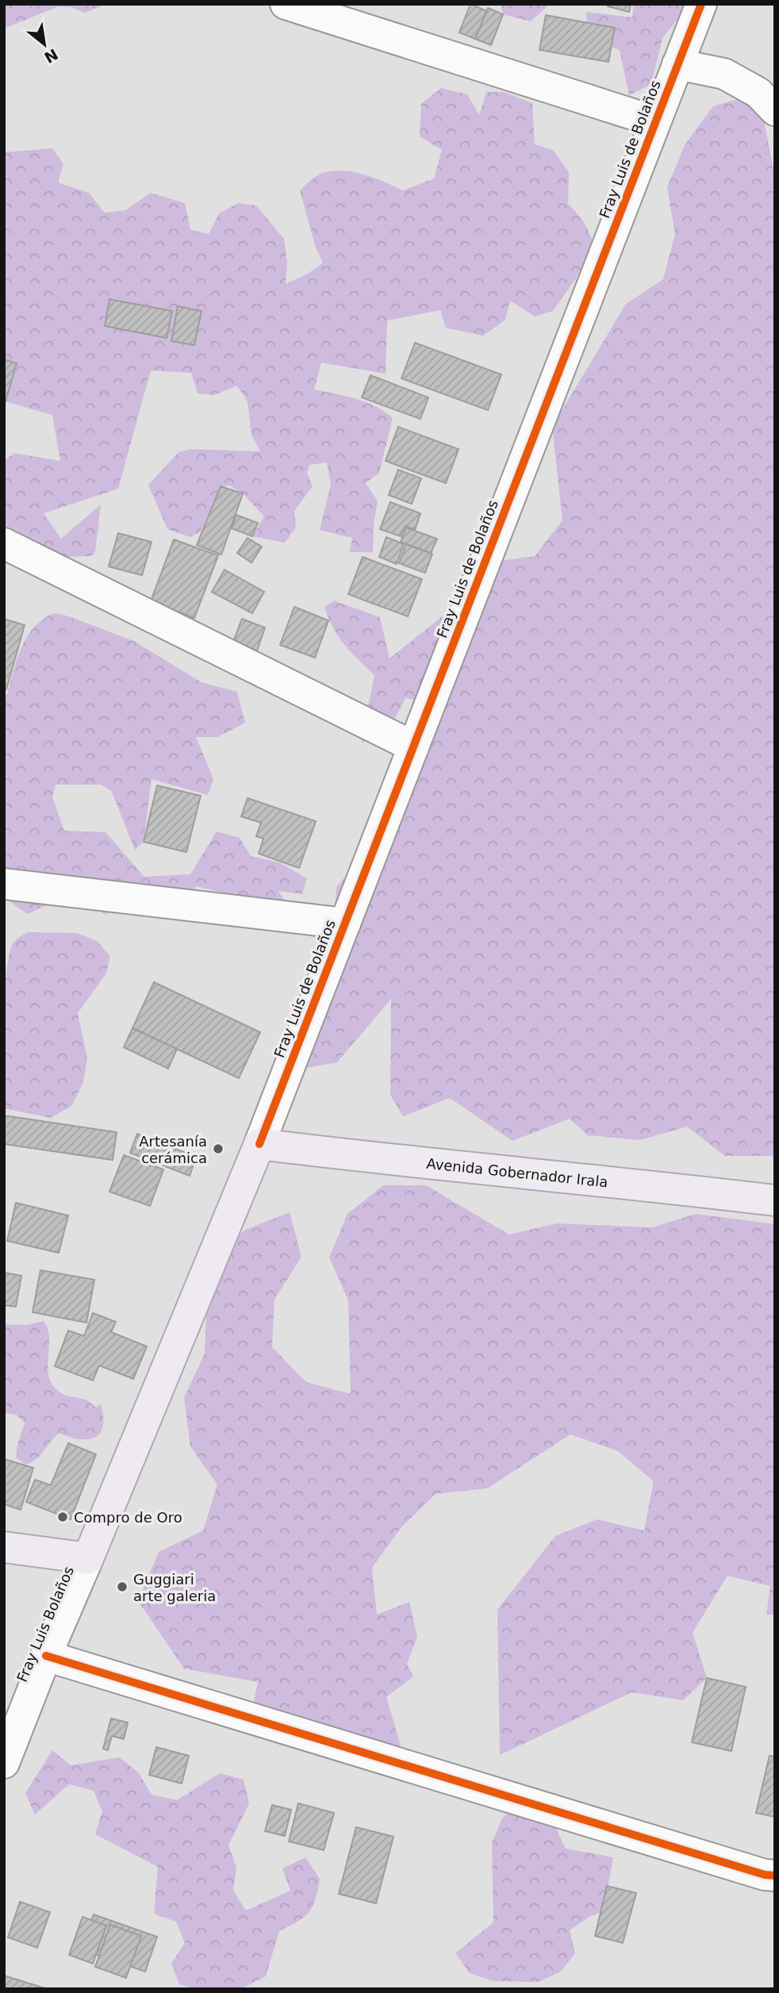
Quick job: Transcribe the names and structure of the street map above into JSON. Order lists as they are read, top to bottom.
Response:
{
  "streets": {
    "main road": ["Avenida Gobernador Irala", "Fray Luis Bolaños"],
    "street": ["Fray Luis de Bolaños"]
  },
  "crossings": [
    ["Fray Luis de Bolaños", "Avenida Gobernador Irala"],
    ["Fray Luis de Bolaños", "Fray Luis Bolaños"],
    ["Avenida Gobernador Irala", "Fray Luis Bolaños"]
  ],
  "places": ["Artesanía cerámica", "Compro de Oro", "Guggiari arte galeria"],
  "north": "bottom right"
}
